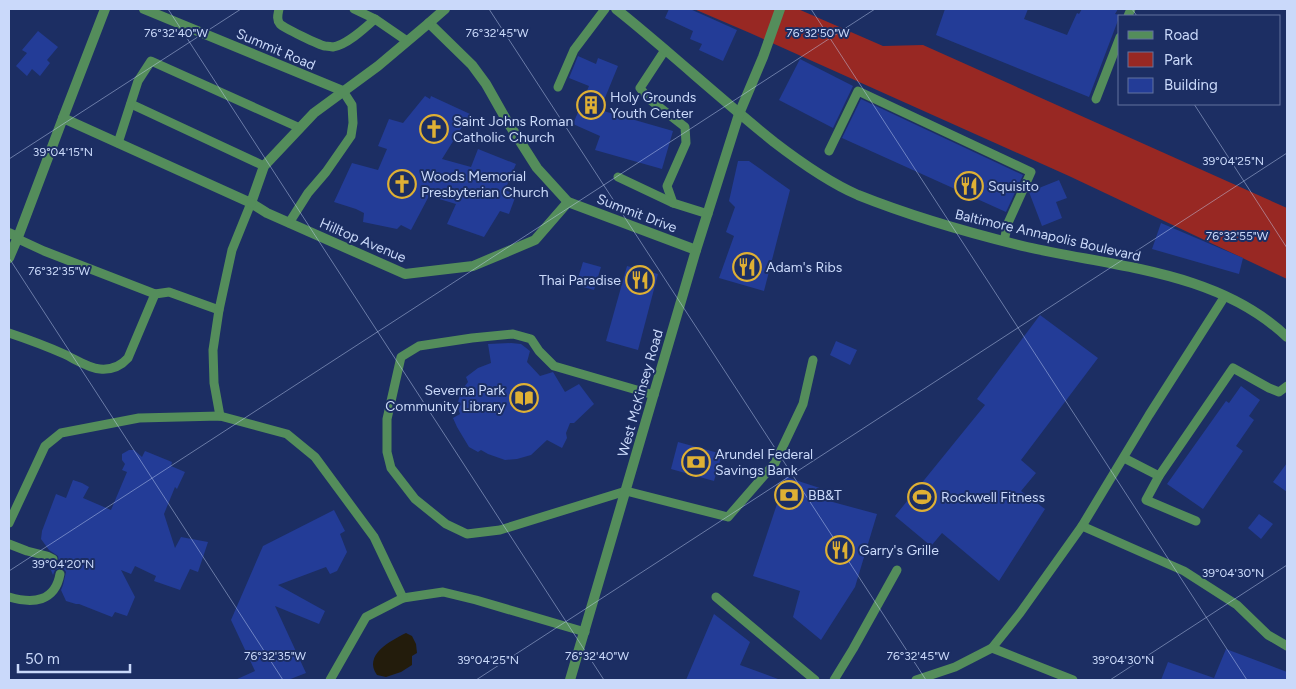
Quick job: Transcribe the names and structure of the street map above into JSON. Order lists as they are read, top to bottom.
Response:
{
  "streets": {
    "street": [
      "Summit Road",
      "Summit Drive",
      "Baltimore Annapolis Boulevard",
      "Hilltop Avenue",
      "West McKinsey Road"
    ]
  },
  "crossings": [
    ["Summit Drive", "Hilltop Avenue"],
    ["Summit Drive", "West McKinsey Road"],
    ["Baltimore Annapolis Boulevard", "West McKinsey Road"]
  ],
  "places": {
    "building": ["Holy Grounds Youth Center"],
    "church": ["Saint Johns Roman Catholic Church", "Woods Memorial Presbyterian Church"],
    "restaurant": [
      "Squisito",
      "Adam's Ribs",
      "Thai Paradise",
      "Garry's Grille"
    ],
    "library": ["Severna Park Community Library"],
    "bank": ["Arundel Federal Savings Bank", "BB&T"],
    "sports": ["Rockwell Fitness"]
  },
  "legend": ["Road", "Park", "Building"],
  "scale_bar": "50 m",
  "coordinates": [
    "76°32'40\"W",
    "76°32'45\"W",
    "76°32'50\"W",
    "39°04'15\"N",
    "39°04'25\"N",
    "76°32'55\"W",
    "76°32'35\"W",
    "39°04'20\"N",
    "39°04'30\"N"
  ]
}
